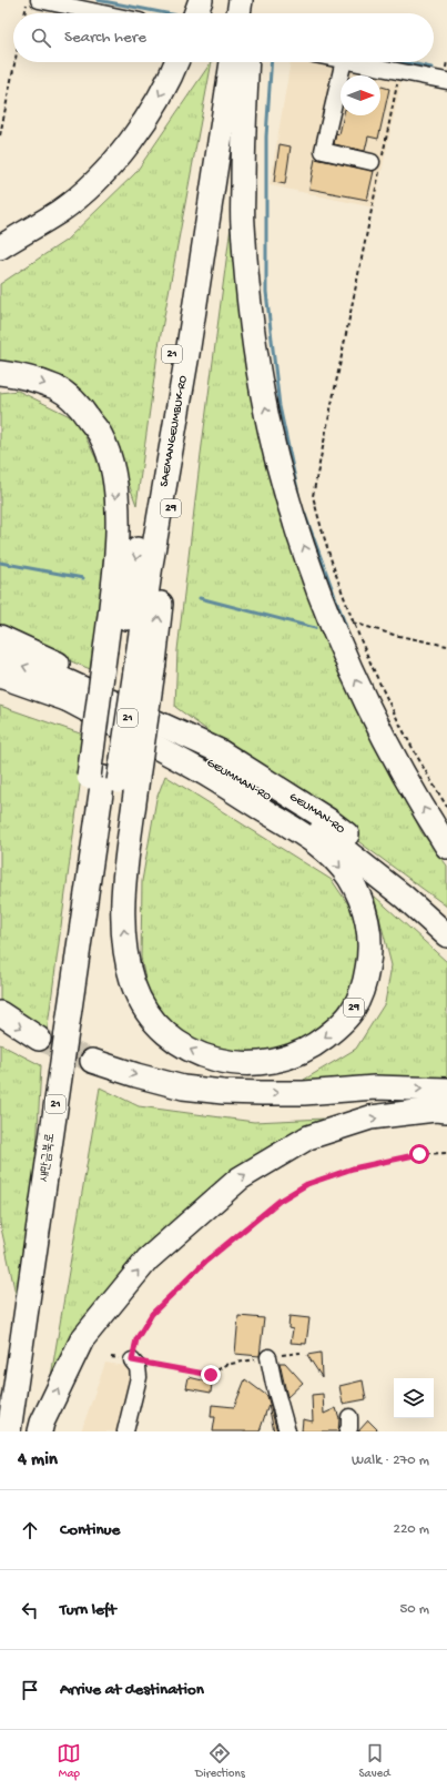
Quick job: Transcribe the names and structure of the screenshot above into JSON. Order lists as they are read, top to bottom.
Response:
{
  "streets": {
    "highway": [
      "21",
      "SAEMANGEUMBUK-RO",
      "29",
      "GEUMMAN-RO",
      "GEUMAN-RO",
      "새만금북로"
    ]
  },
  "crossings": [
    ["SAEMANGEUMBUK-RO", "29"],
    ["SAEMANGEUMBUK-RO", "새만금북로"],
    ["29", "GEUMMAN-RO"],
    ["29", "새만금북로"]
  ],
  "north": "right",
  "page": {
    "search": "Search here",
    "heading": ["4 min", "Walk · 270 m"],
    "list": [
      ["Continue", "220 m"],
      ["Turn left", "50 m"],
      "Arrive at destination"
    ],
    "nav": ["Map", "Directions", "Saved"]
  }
}
